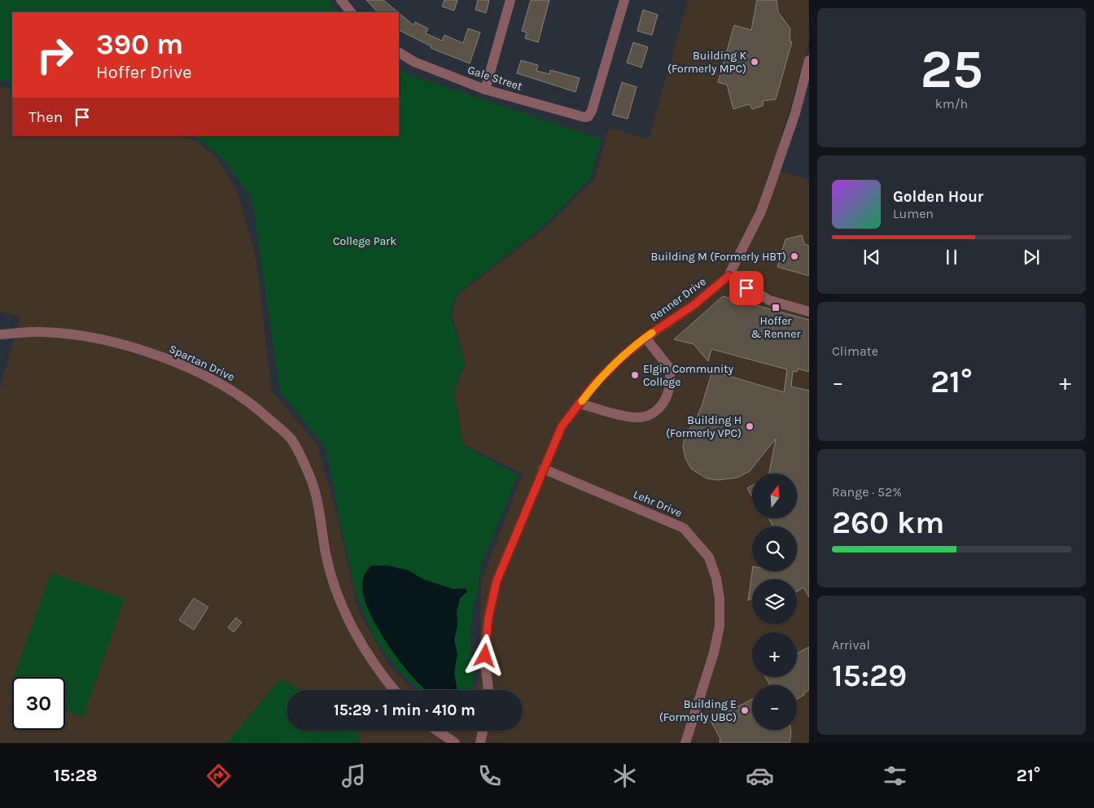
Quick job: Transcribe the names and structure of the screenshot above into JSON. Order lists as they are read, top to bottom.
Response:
{
  "streets": {
    "street": [
      "Gale Street",
      "Renner Drive",
      "Spartan Drive",
      "Lehr Drive"
    ]
  },
  "crossings": [
    ["Renner Drive", "Lehr Drive"]
  ],
  "parks": ["College Park"],
  "places": {
    "other": [
      "Building K (Formerly MPC)",
      "Building M (Formerly HBT)",
      "Elgin Community College",
      "Building H (Formerly VPC)",
      "Building E (Formerly UBC)"
    ],
    "transit": ["Hoffer & Renner"]
  },
  "north": "top",
  "page": {
    "tile": [
      ["25", "km/h"],
      "Climate",
      ["Range · 52%", "260 km"],
      ["Arrival", "15:29"]
    ],
    "turn": ["390 m", "Hoffer Drive"],
    "then": "Then",
    "song": ["Golden Hour", "Lumen"],
    "heat": ["−", "21°", "+"],
    "map_buttons": ["+", "−"],
    "limit": "30",
    "trip": "15:29 · 1 min · 410 m",
    "tabs": ["15:28", "21°"]
  }
}
